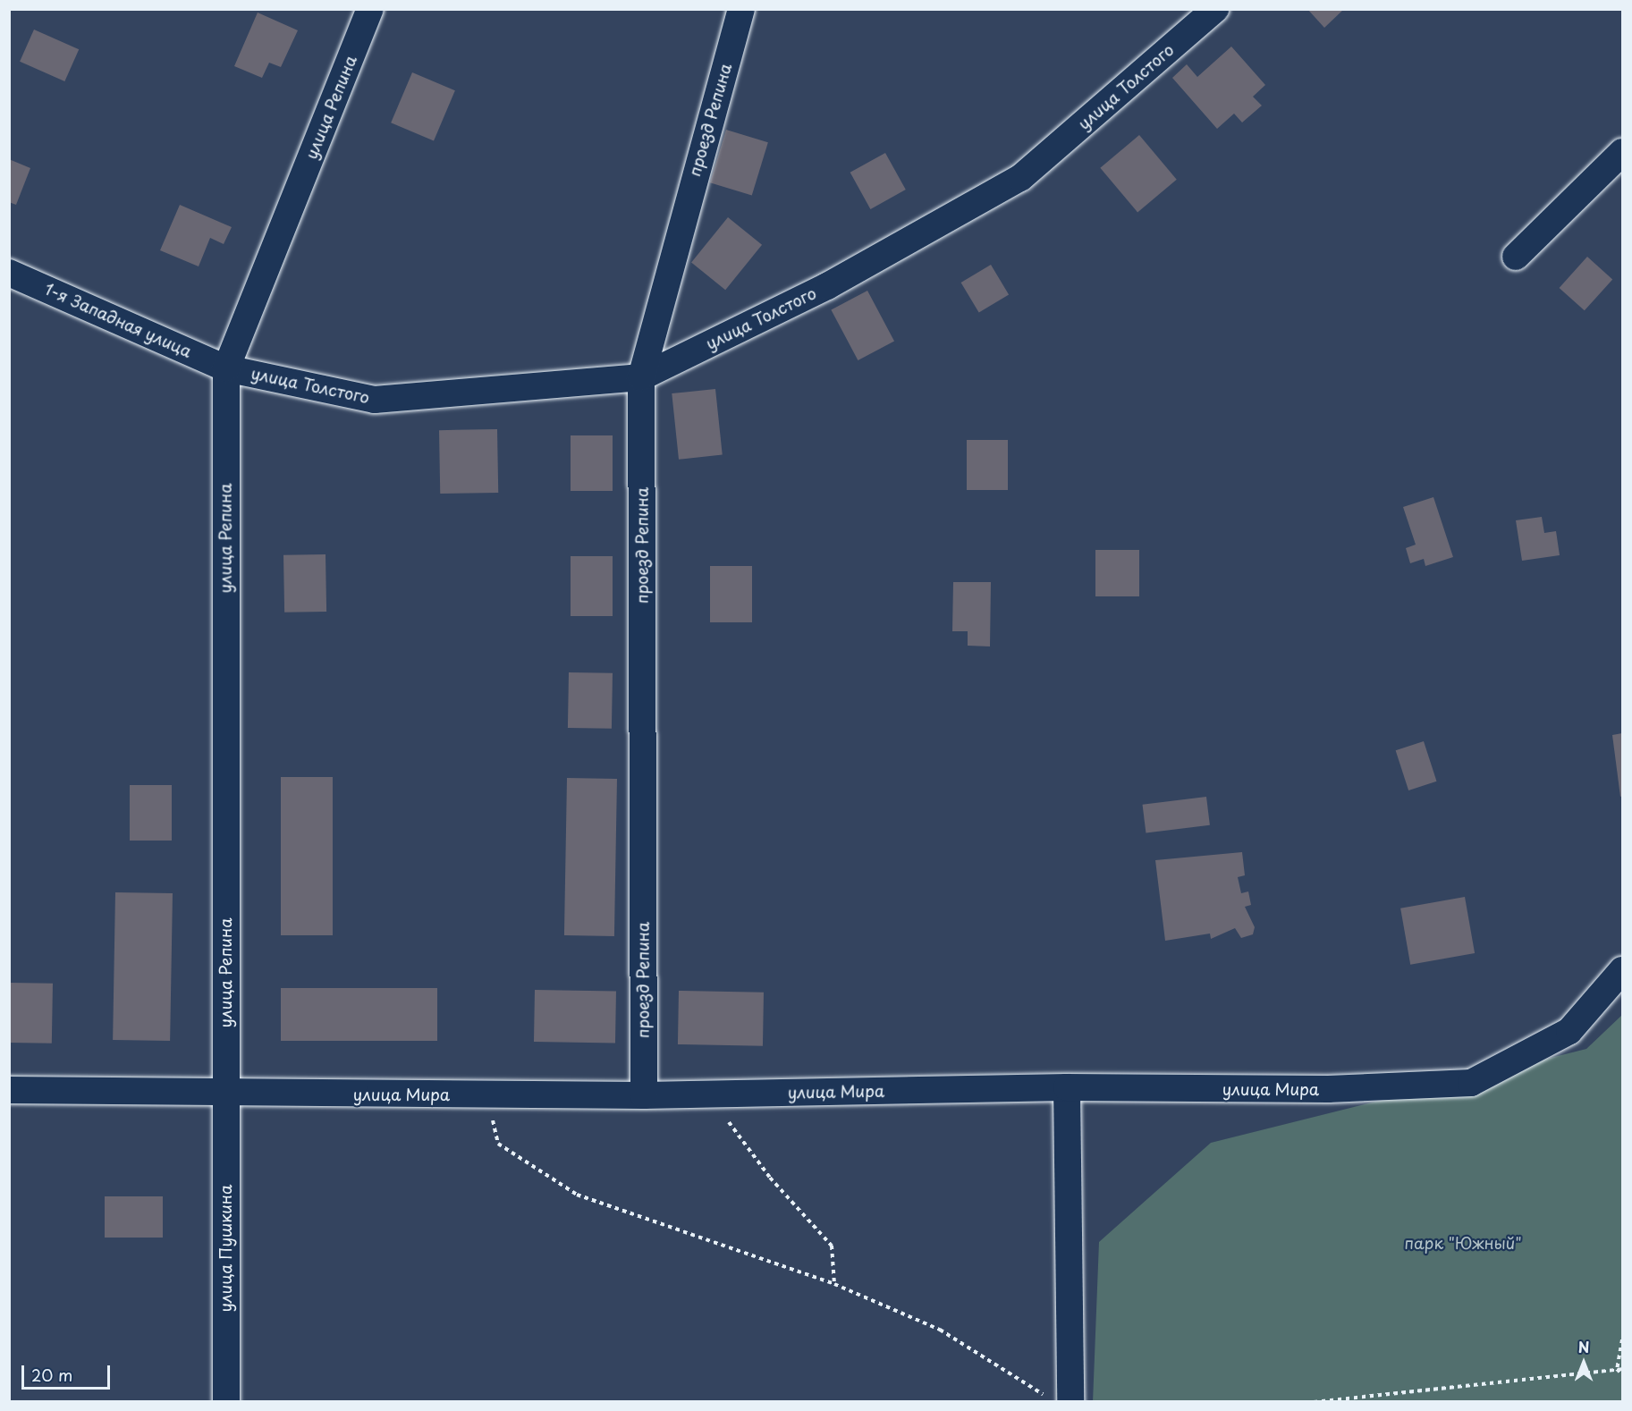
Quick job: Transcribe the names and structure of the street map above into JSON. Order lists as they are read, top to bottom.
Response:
{
  "streets": {
    "street": [
      "улица Толстого",
      "улица Репина",
      "проезд Репина",
      "1-я Западная улица",
      "улица Мира",
      "улица Пушкина"
    ]
  },
  "crossings": [
    ["улица Толстого", "улица Репина"],
    ["улица Толстого", "проезд Репина"],
    ["улица Толстого", "1-я Западная улица"],
    ["улица Репина", "1-я Западная улица"],
    ["улица Репина", "улица Мира"],
    ["улица Репина", "улица Пушкина"],
    ["проезд Репина", "улица Мира"],
    ["улица Мира", "улица Пушкина"]
  ],
  "parks": ["парк \"Южный\""],
  "scale_bar": "20 m",
  "north": "top"
}
